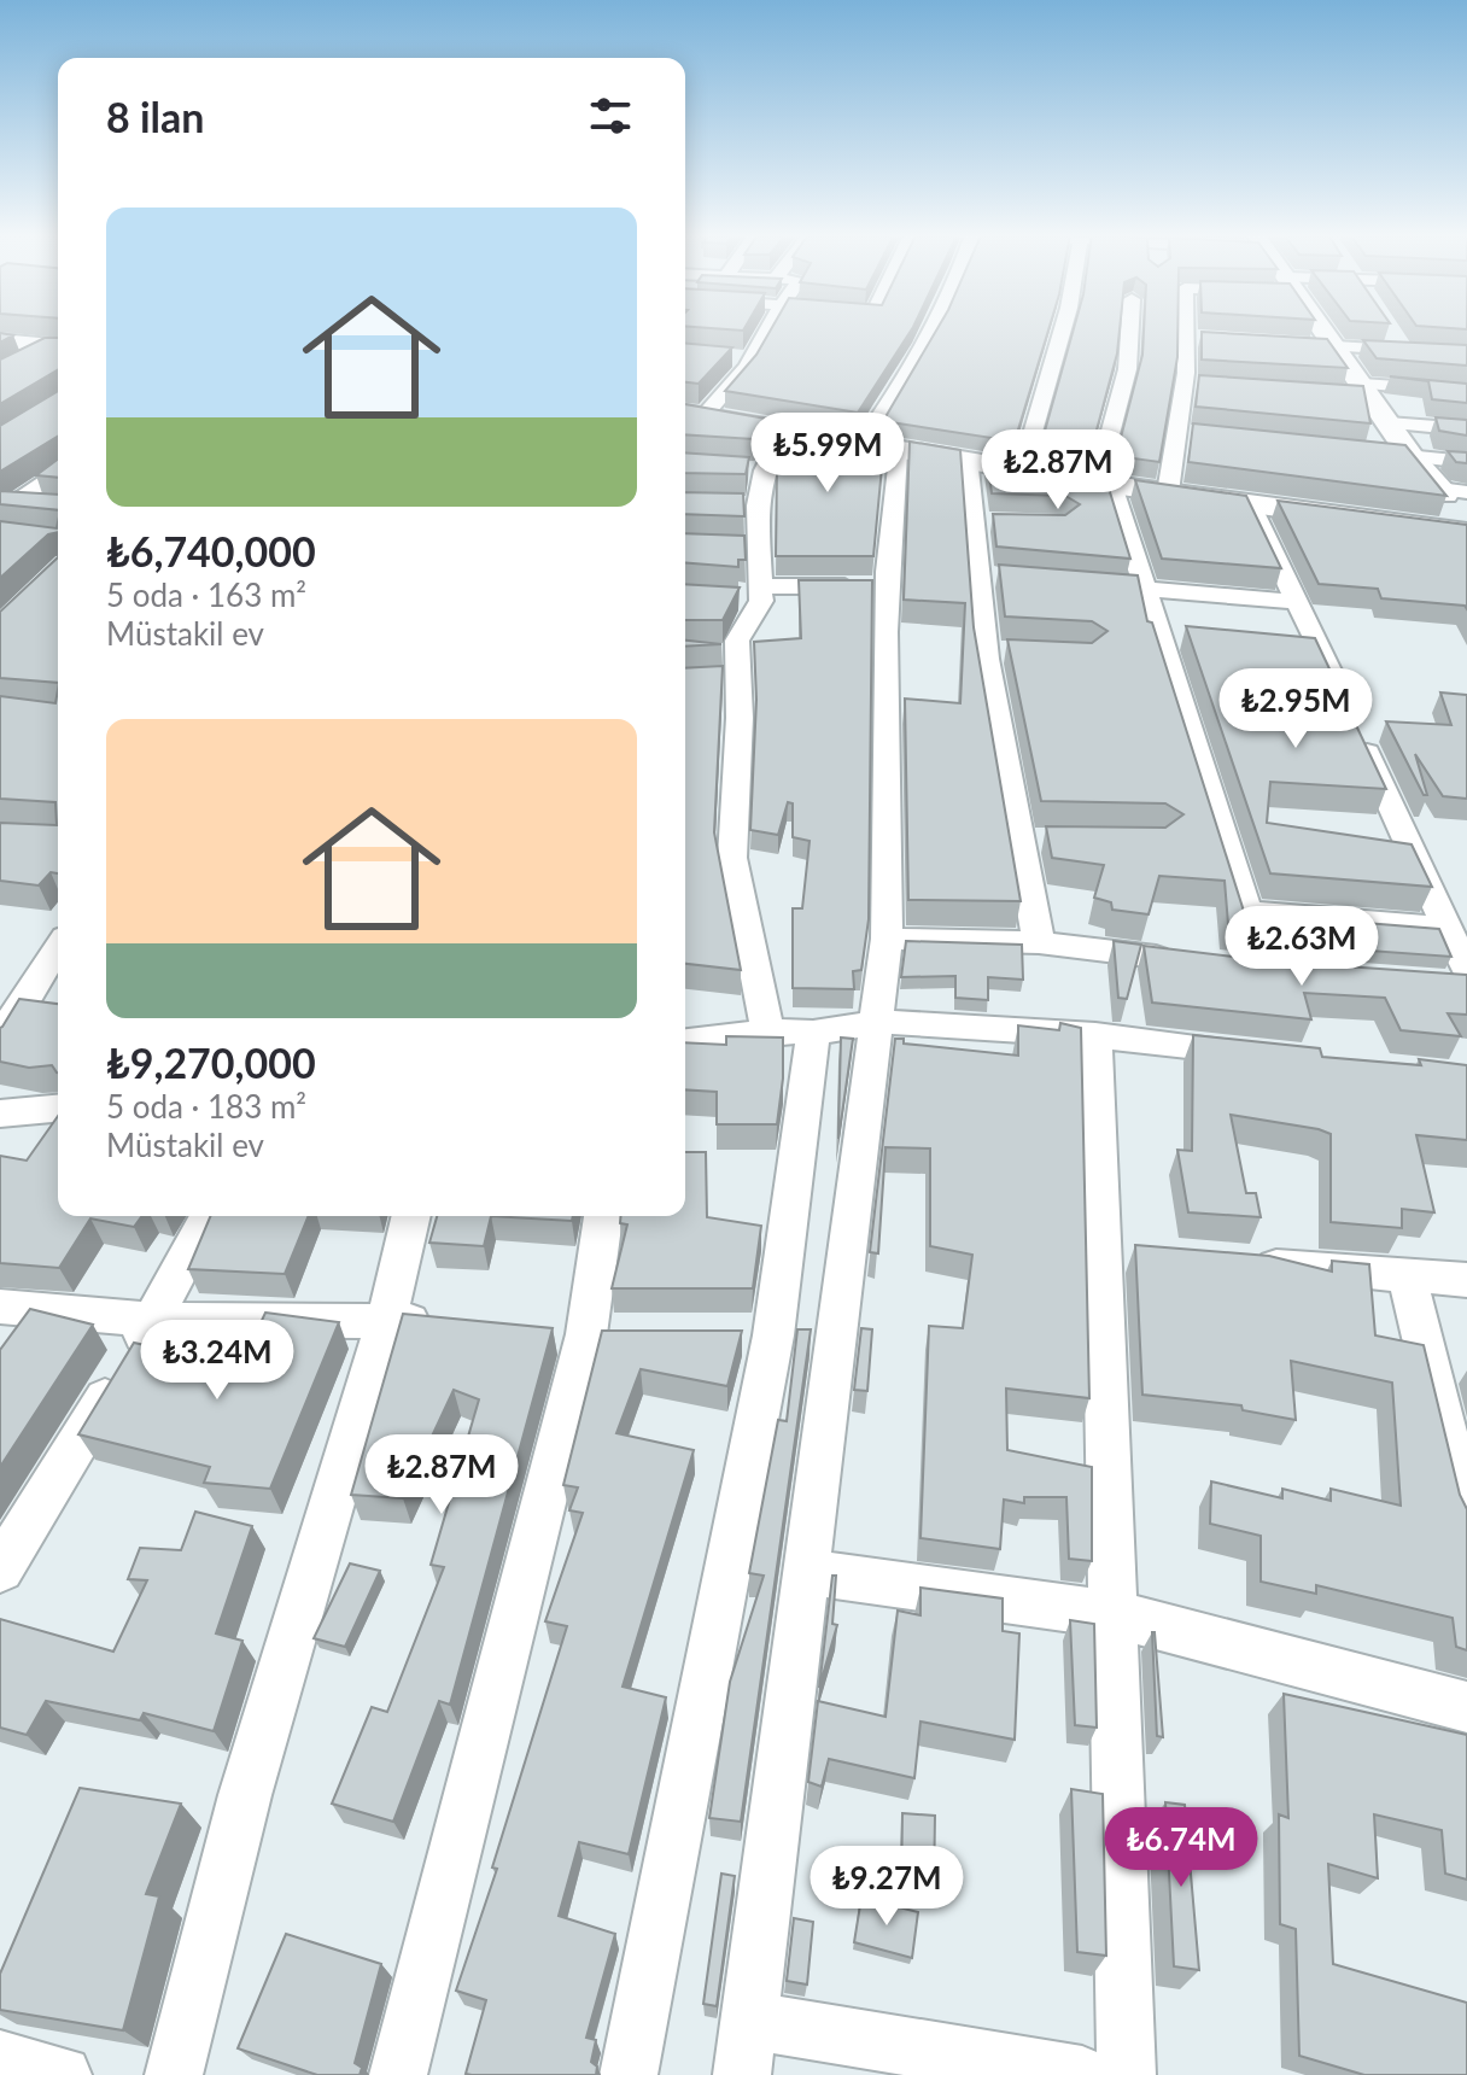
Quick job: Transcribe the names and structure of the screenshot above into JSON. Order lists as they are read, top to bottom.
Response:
{
  "page": {
    "heading": "8 ilan",
    "list": [
      {
        "name": "₺6,740,000",
        "note": "5 oda · 163 m² · Müstakil ev"
      },
      {
        "name": "₺9,270,000",
        "note": "5 oda · 183 m² · Müstakil ev"
      }
    ],
    "price": [
      "₺5.99M",
      "₺2.87M",
      "₺2.95M",
      "₺2.63M",
      "₺3.24M",
      "₺2.87M",
      "₺6.74M",
      "₺9.27M"
    ]
  }
}
